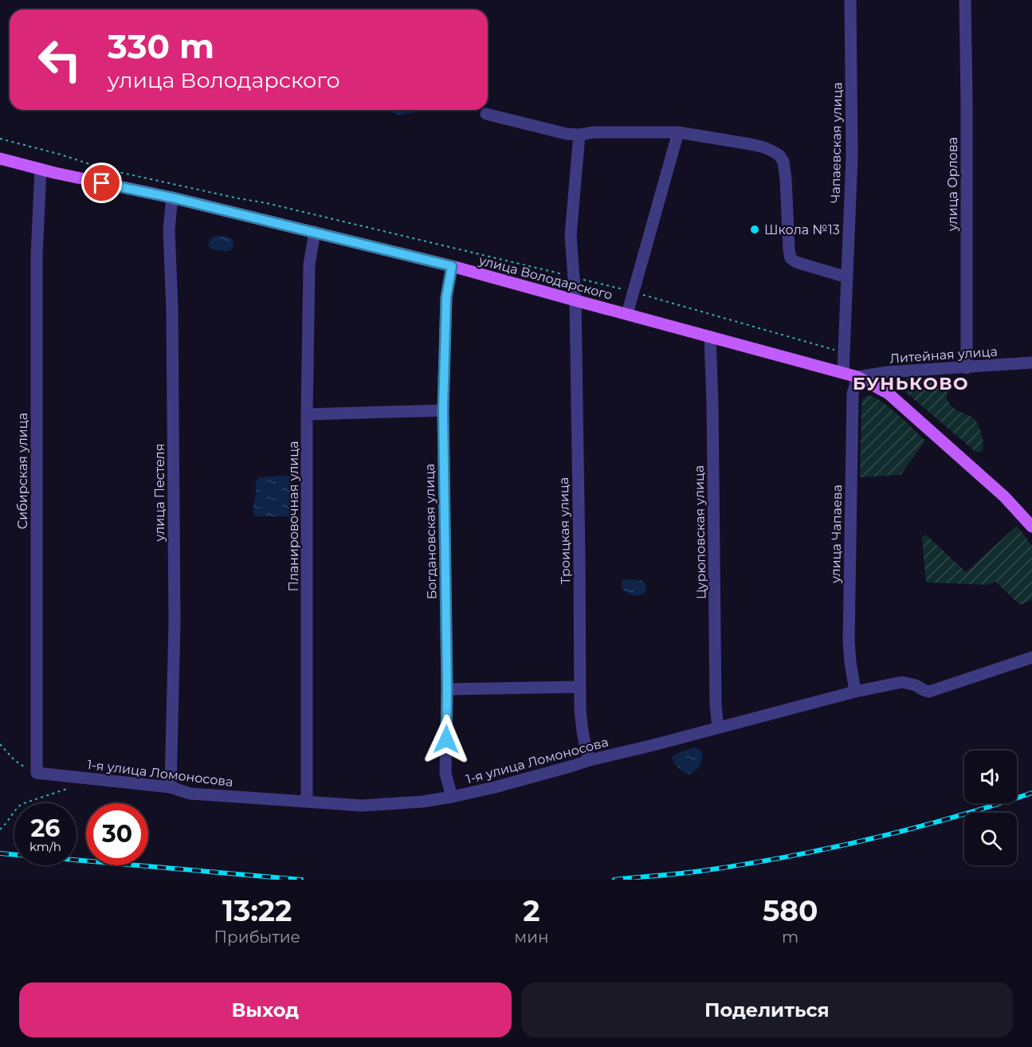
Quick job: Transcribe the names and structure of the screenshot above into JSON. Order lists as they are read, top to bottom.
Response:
{
  "streets": {
    "main road": ["улица Володарского"],
    "street": [
      "Чапаевская улица",
      "улица Орлова",
      "Литейная улица",
      "Сибирская улица",
      "улица Пестеля",
      "Планировочная улица",
      "Троицкая улица",
      "Богдановская улица",
      "Цурюповская улица",
      "улица Чапаева",
      "1-я улица Ломоносова"
    ]
  },
  "crossings": [
    ["Чапаевская улица", "улица Володарского"],
    ["улица Орлова", "Литейная улица"],
    ["улица Володарского", "Литейная улица"],
    ["улица Володарского", "Сибирская улица"],
    ["улица Володарского", "улица Пестеля"],
    ["улица Володарского", "Планировочная улица"],
    ["улица Володарского", "Троицкая улица"],
    ["улица Володарского", "Богдановская улица"],
    ["улица Володарского", "Цурюповская улица"],
    ["улица Володарского", "улица Чапаева"],
    ["Литейная улица", "улица Чапаева"],
    ["Сибирская улица", "1-я улица Ломоносова"],
    ["улица Пестеля", "1-я улица Ломоносова"],
    ["Планировочная улица", "1-я улица Ломоносова"],
    ["Троицкая улица", "1-я улица Ломоносова"],
    ["Богдановская улица", "1-я улица Ломоносова"],
    ["Цурюповская улица", "1-я улица Ломоносова"],
    ["улица Чапаева", "1-я улица Ломоносова"]
  ],
  "districts": ["БУНЬКОВО"],
  "places": ["Школа №13"],
  "page": {
    "turn": ["330 m", "улица Володарского"],
    "speed": "26 km/h",
    "limit": "30",
    "eta": [
      "13:22",
      "Прибытие",
      "2",
      "мин",
      "580",
      "m"
    ],
    "buttons": ["Выход", "Поделиться"]
  }
}
